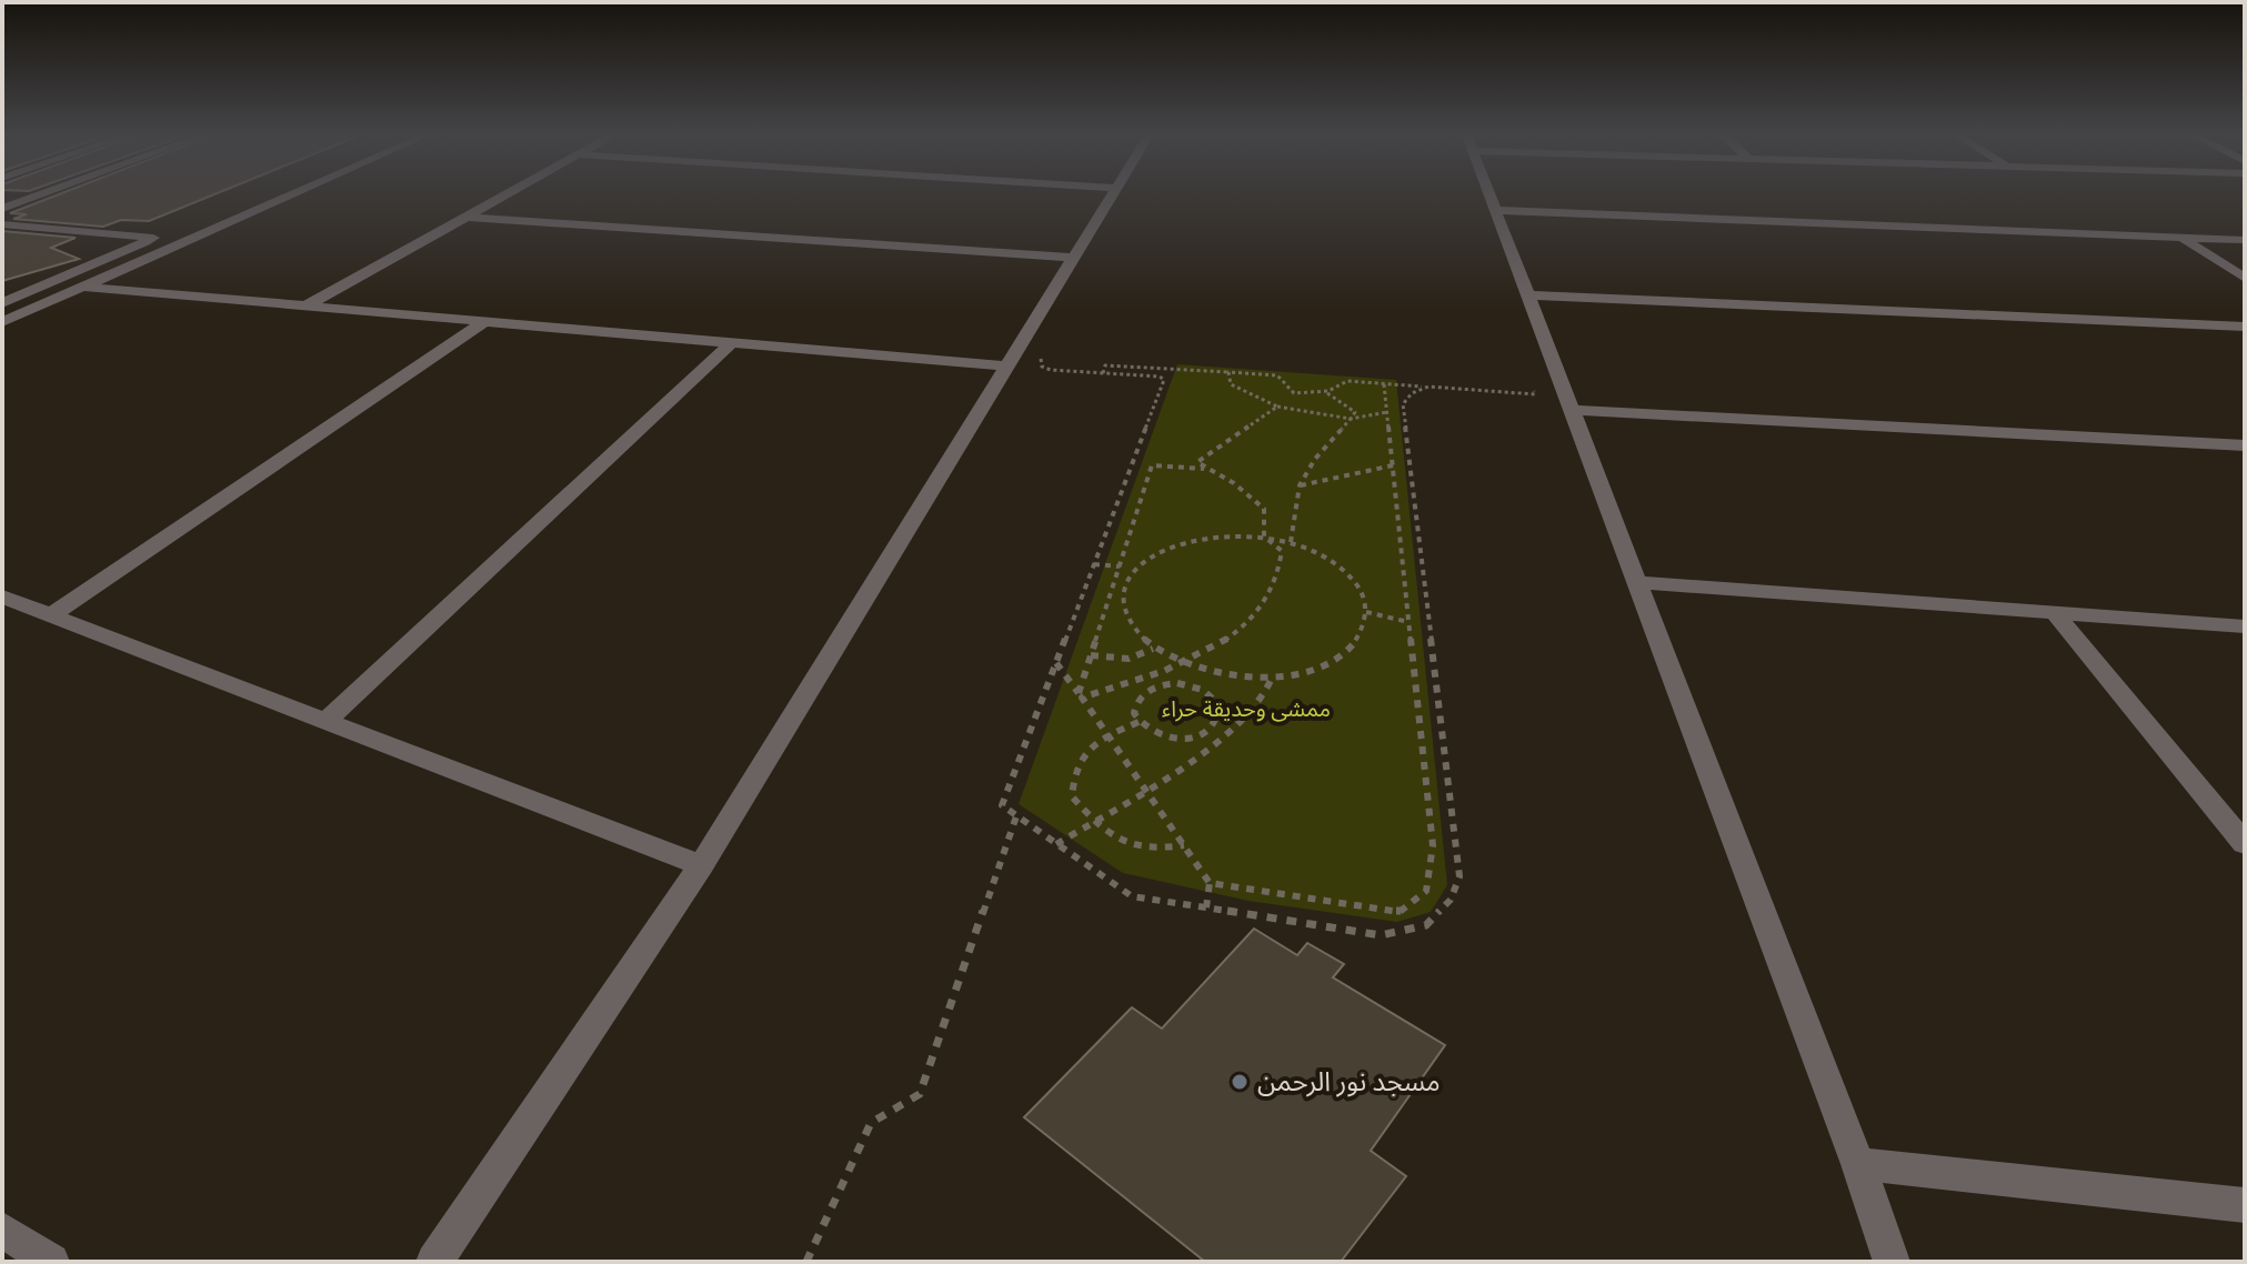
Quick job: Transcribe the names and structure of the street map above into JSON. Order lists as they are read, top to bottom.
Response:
{
  "parks": ["ممشى وحديقة حراء"],
  "places": ["مسجد نور الرحمن"]
}
